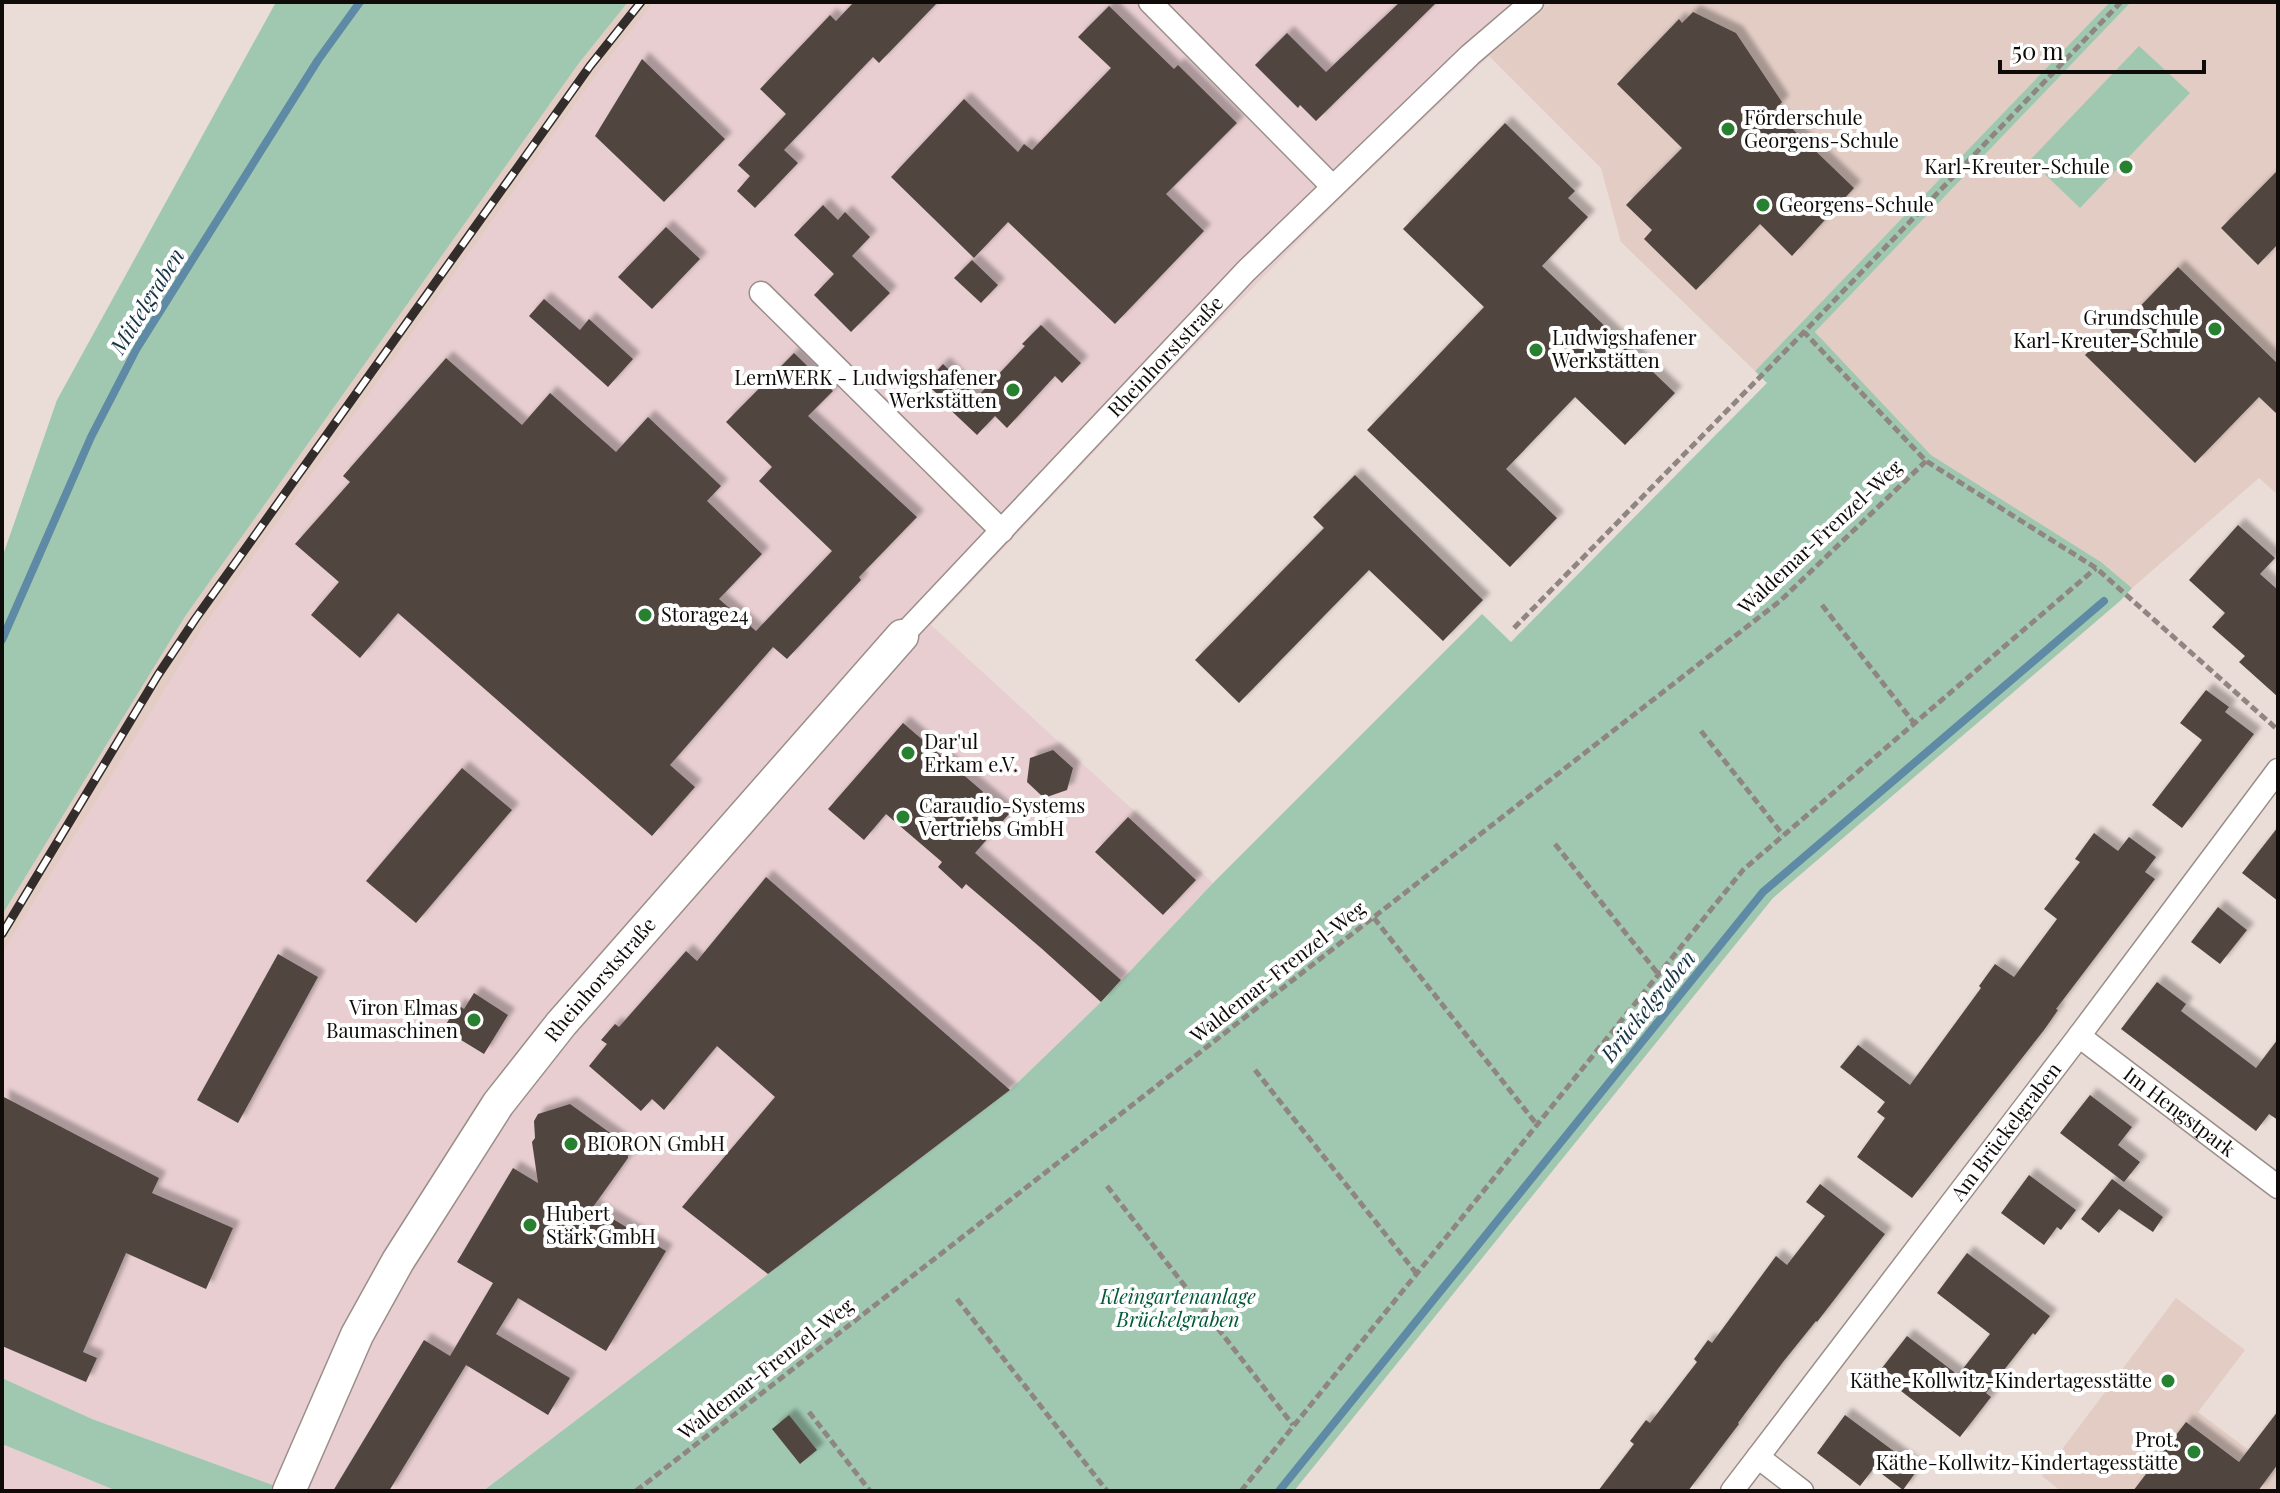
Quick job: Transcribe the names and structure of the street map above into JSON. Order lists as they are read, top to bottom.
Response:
{
  "streets": {
    "street": ["Rheinhorststraße", "Im Hengstpark", "Am Brückelgraben"],
    "path": ["Waldemar-Frenzel-Weg"]
  },
  "crossings": [
    ["Im Hengstpark", "Am Brückelgraben"]
  ],
  "water": ["Mittelgraben", "Brückelgraben"],
  "parks": ["Kleingartenanlage Brückelgraben"],
  "places": [
    "Förderschule Georgens-Schule",
    "Karl-Kreuter-Schule",
    "Georgens-Schule",
    "Grundschule Karl-Kreuter-Schule",
    "Ludwigshafener Werkstätten",
    "LernWERK - Ludwigshafener Werkstätten",
    "Storage24",
    "Dar'ul Erkam e.V.",
    "Caraudio-Systems Vertriebs GmbH",
    "Viron Elmas Baumaschinen",
    "BIORON GmbH",
    "Hubert Stärk GmbH",
    "Käthe-Kollwitz-Kindertagesstätte",
    "Prot. Käthe-Kollwitz-Kindertagesstätte"
  ],
  "scale_bar": "50 m"
}
